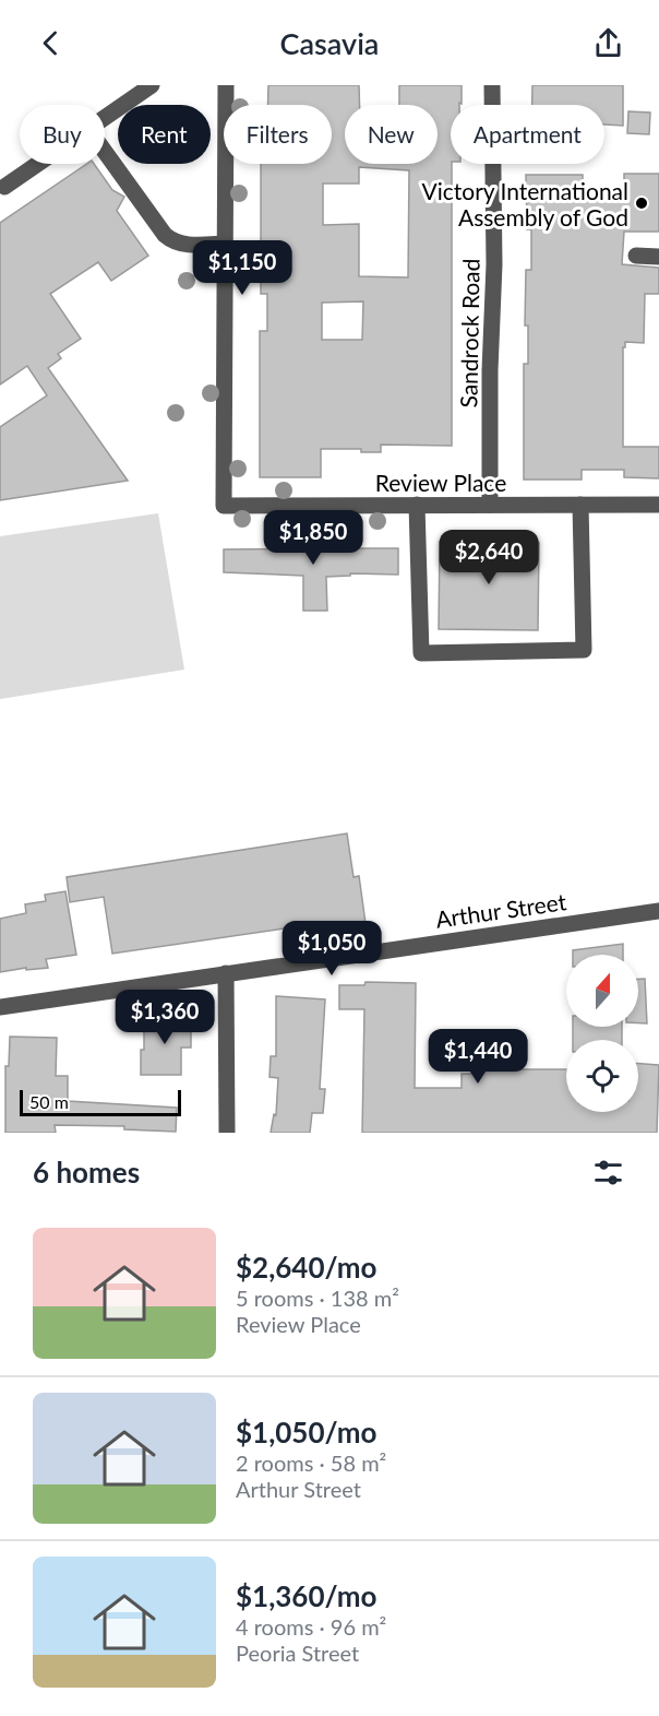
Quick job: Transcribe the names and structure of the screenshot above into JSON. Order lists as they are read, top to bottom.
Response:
{
  "streets": {
    "street": ["Sandrock Road", "Review Place", "Arthur Street"]
  },
  "crossings": [
    ["Sandrock Road", "Review Place"]
  ],
  "places": ["Victory International Assembly of God"],
  "scale_bar": "50 m",
  "north": "top",
  "page": {
    "header": "Casavia",
    "chip": [
      "Buy",
      "Rent",
      "Filters",
      "New",
      "Apartment"
    ],
    "price": [
      "$1,150",
      "$1,850",
      "$2,640",
      "$1,050",
      "$1,360",
      "$1,440"
    ],
    "scale": "50 m",
    "heading": "6 homes",
    "list": [
      {
        "name": "$2,640/mo",
        "note": "5 rooms · 138 m² · Review Place"
      },
      {
        "name": "$1,050/mo",
        "note": "2 rooms · 58 m² · Arthur Street"
      },
      {
        "name": "$1,360/mo",
        "note": "4 rooms · 96 m² · Peoria Street"
      }
    ]
  }
}
